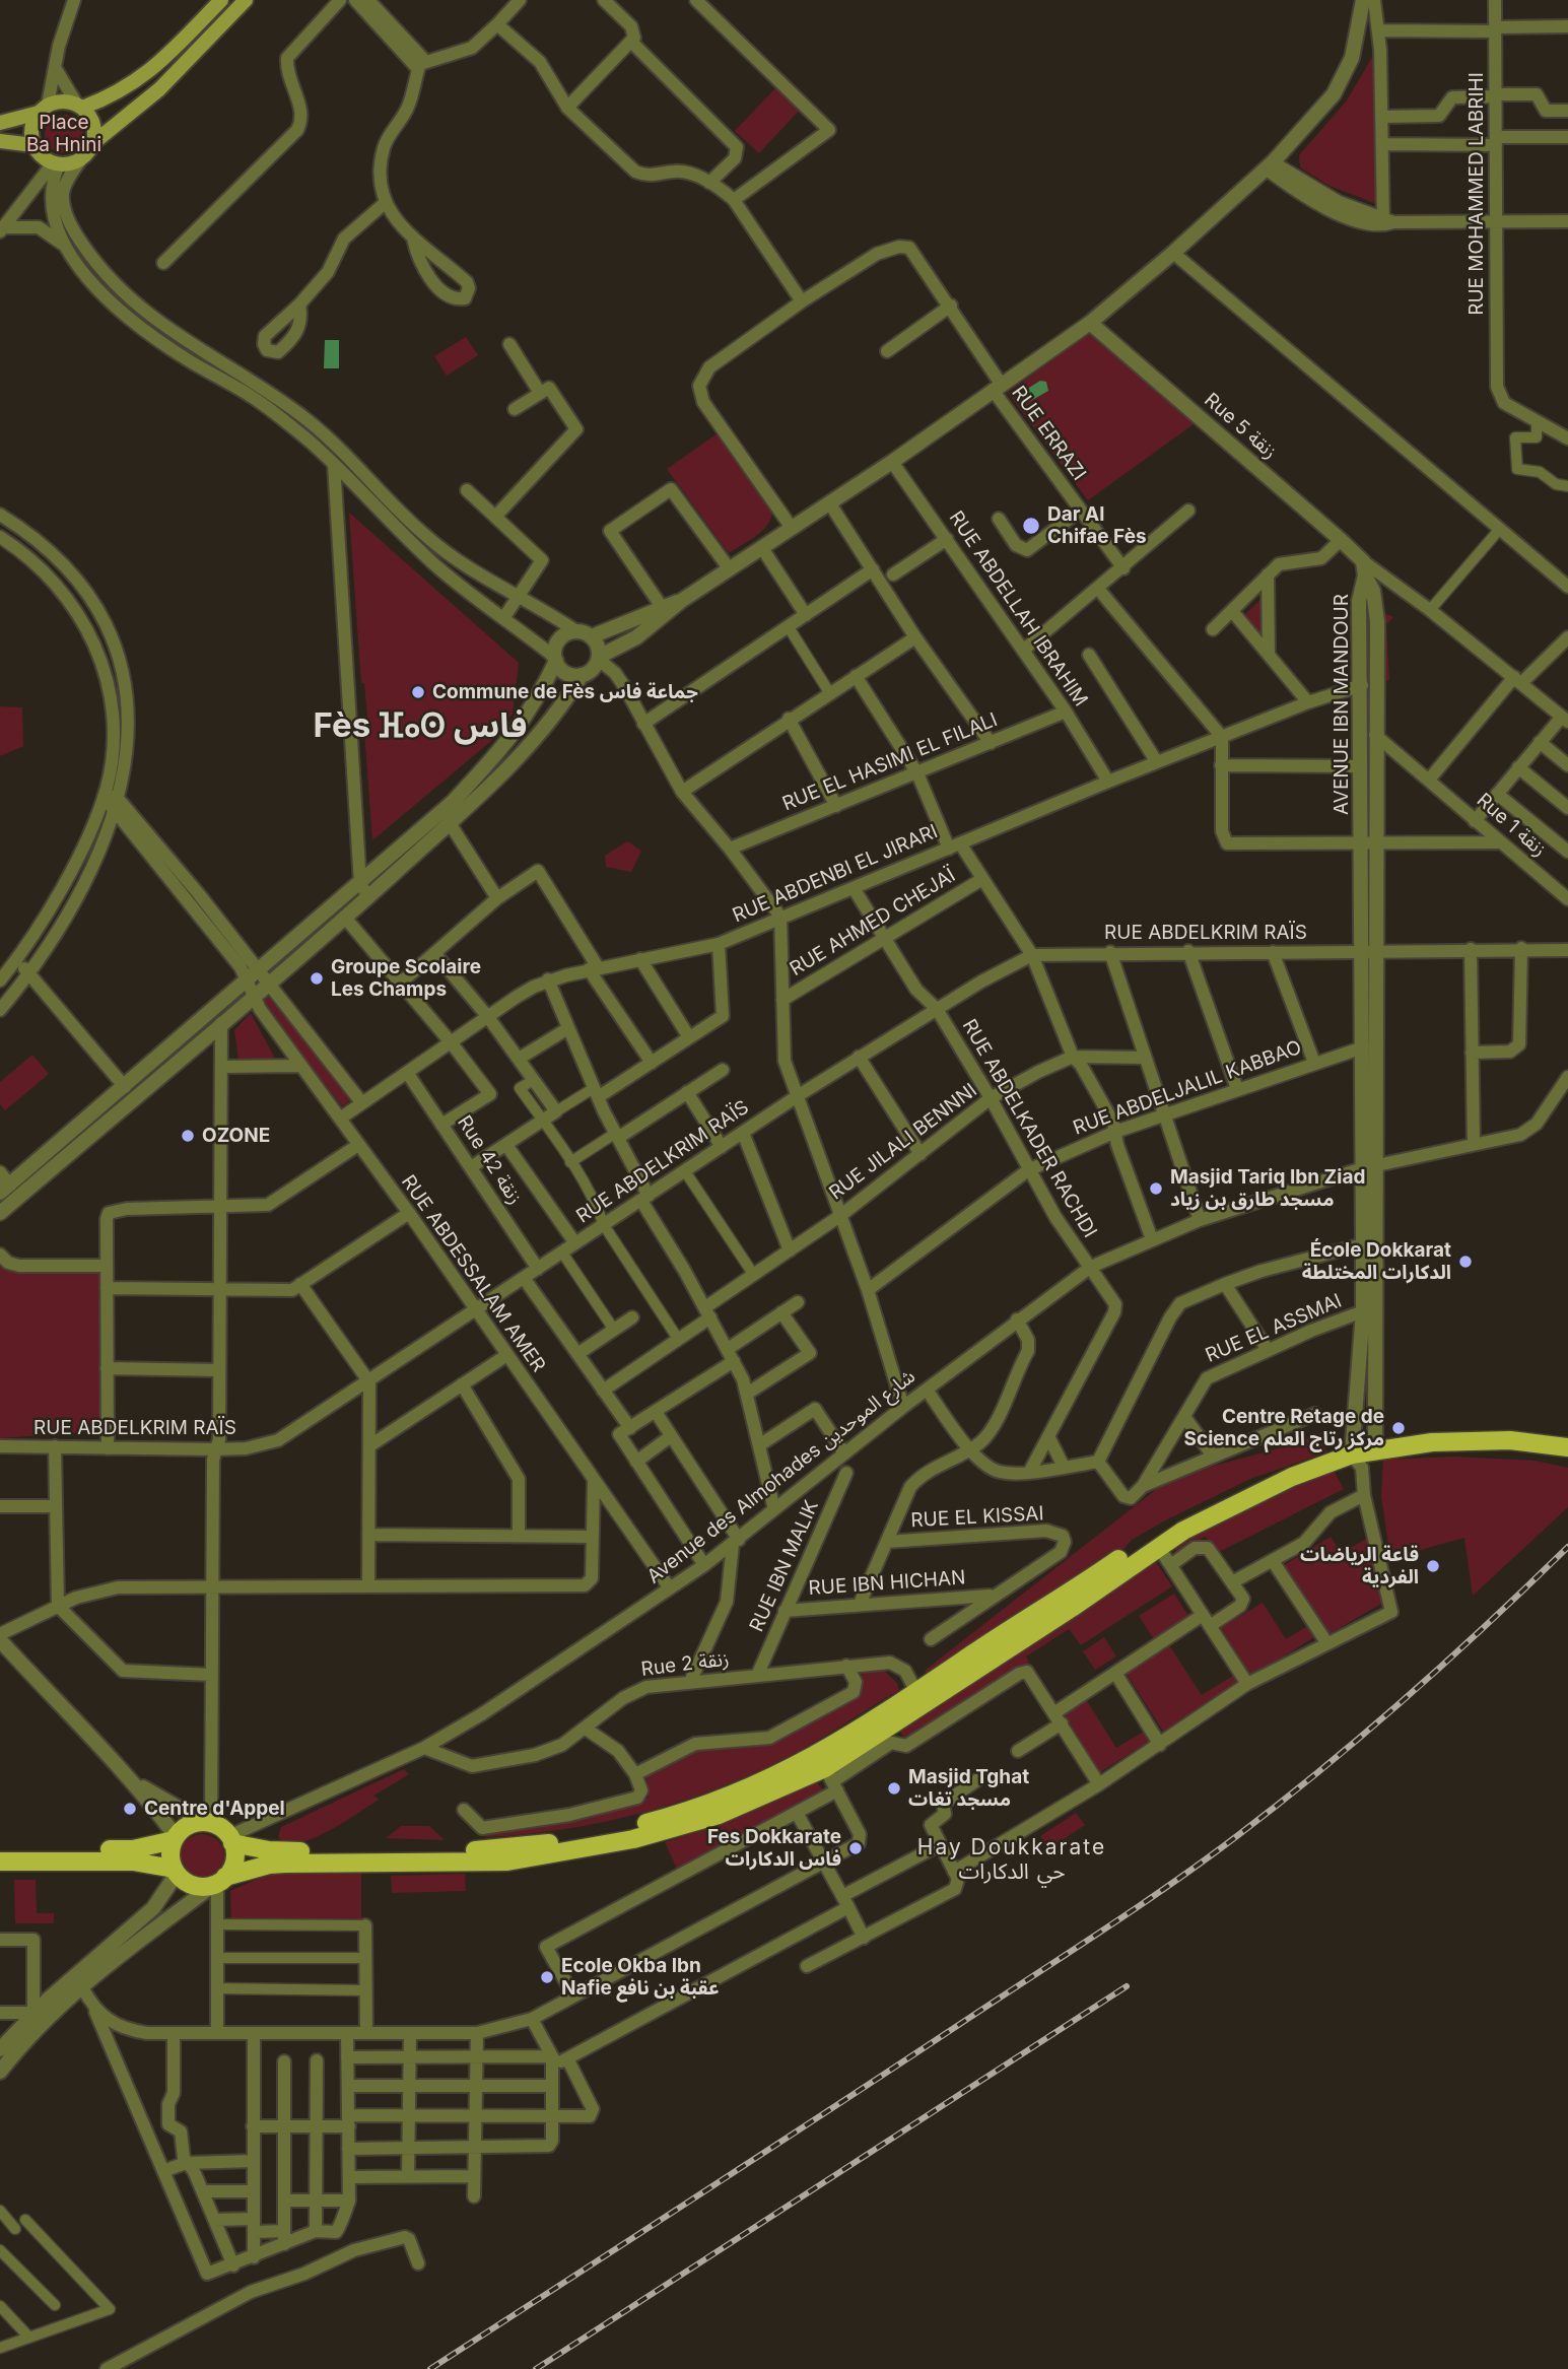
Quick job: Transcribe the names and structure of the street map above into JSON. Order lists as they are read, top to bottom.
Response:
{
  "streets": {
    "street": [
      "RUE MOHAMMED LABRIHI",
      "Rue 5 زنقة",
      "RUE ERRAZI",
      "RUE ABDELLAH IBRAHIM",
      "AVENUE IBN MANDOUR",
      "RUE EL HASIMI EL FILALI",
      "Rue 1 زنقة",
      "RUE ABDENBI EL JIRARI",
      "RUE AHMED CHEJAÏ",
      "RUE ABDELKRIM RAÏS",
      "RUE ABDELJALIL KABBAO",
      "RUE ABDELKADER RACHDI",
      "RUE JILALI BENNNI",
      "Rue 42 زنقة",
      "RUE ABDESSALAM AMER",
      "RUE EL ASSMAI",
      "Avenue des Almohades شارع الموحدين",
      "RUE EL KISSAI",
      "RUE IBN MALIK",
      "RUE IBN HICHAN",
      "Rue 2 زنقة"
    ]
  },
  "crossings": [
    ["Rue 5 زنقة", "AVENUE IBN MANDOUR"],
    ["RUE ABDELLAH IBRAHIM", "RUE EL HASIMI EL FILALI"],
    ["RUE ABDELLAH IBRAHIM", "RUE ABDENBI EL JIRARI"],
    ["AVENUE IBN MANDOUR", "Rue 1 زنقة"],
    ["AVENUE IBN MANDOUR", "RUE ABDENBI EL JIRARI"],
    ["AVENUE IBN MANDOUR", "RUE ABDELKRIM RAÏS"],
    ["AVENUE IBN MANDOUR", "RUE ABDELJALIL KABBAO"],
    ["AVENUE IBN MANDOUR", "RUE EL ASSMAI"],
    ["AVENUE IBN MANDOUR", "Avenue des Almohades شارع الموحدين"],
    ["RUE ABDENBI EL JIRARI", "RUE ABDELKADER RACHDI"],
    ["RUE ABDENBI EL JIRARI", "Rue 42 زنقة"],
    ["RUE ABDENBI EL JIRARI", "RUE ABDESSALAM AMER"],
    ["RUE AHMED CHEJAÏ", "RUE ABDELKADER RACHDI"],
    ["RUE ABDELKRIM RAÏS", "RUE ABDELKADER RACHDI"],
    ["RUE ABDELKRIM RAÏS", "Rue 42 زنقة"],
    ["RUE ABDELKRIM RAÏS", "RUE ABDESSALAM AMER"],
    ["RUE ABDELJALIL KABBAO", "RUE ABDELKADER RACHDI"],
    ["RUE ABDELKADER RACHDI", "RUE JILALI BENNNI"],
    ["RUE ABDELKADER RACHDI", "Avenue des Almohades شارع الموحدين"],
    ["RUE ABDESSALAM AMER", "Avenue des Almohades شارع الموحدين"],
    ["Avenue des Almohades شارع الموحدين", "Rue 2 زنقة"],
    ["RUE EL KISSAI", "RUE IBN HICHAN"],
    ["RUE IBN MALIK", "RUE IBN HICHAN"],
    ["RUE IBN MALIK", "Rue 2 زنقة"]
  ],
  "districts": ["Fès ⴼⴰⵙ فاس", "Hay Doukkarate حي الدكارات"],
  "parks": ["Place Ba Hnini"],
  "places": [
    "Dar Al Chifae Fès",
    "Commune de Fès جماعة فاس",
    "Groupe Scolaire Les Champs",
    "OZONE",
    "Masjid Tariq Ibn Ziad مسجد طارق بن زياد",
    "École Dokkarat الدكارات المختلطة",
    "Centre Retage de Science مركز رتاج العلم",
    "قاعة الرياضات الفردية",
    "Masjid Tghat مسجد تغات",
    "Centre d'Appel",
    "Fes Dokkarate فاس الدكارات",
    "Ecole Okba Ibn Nafie عقبة بن نافع"
  ]
}
